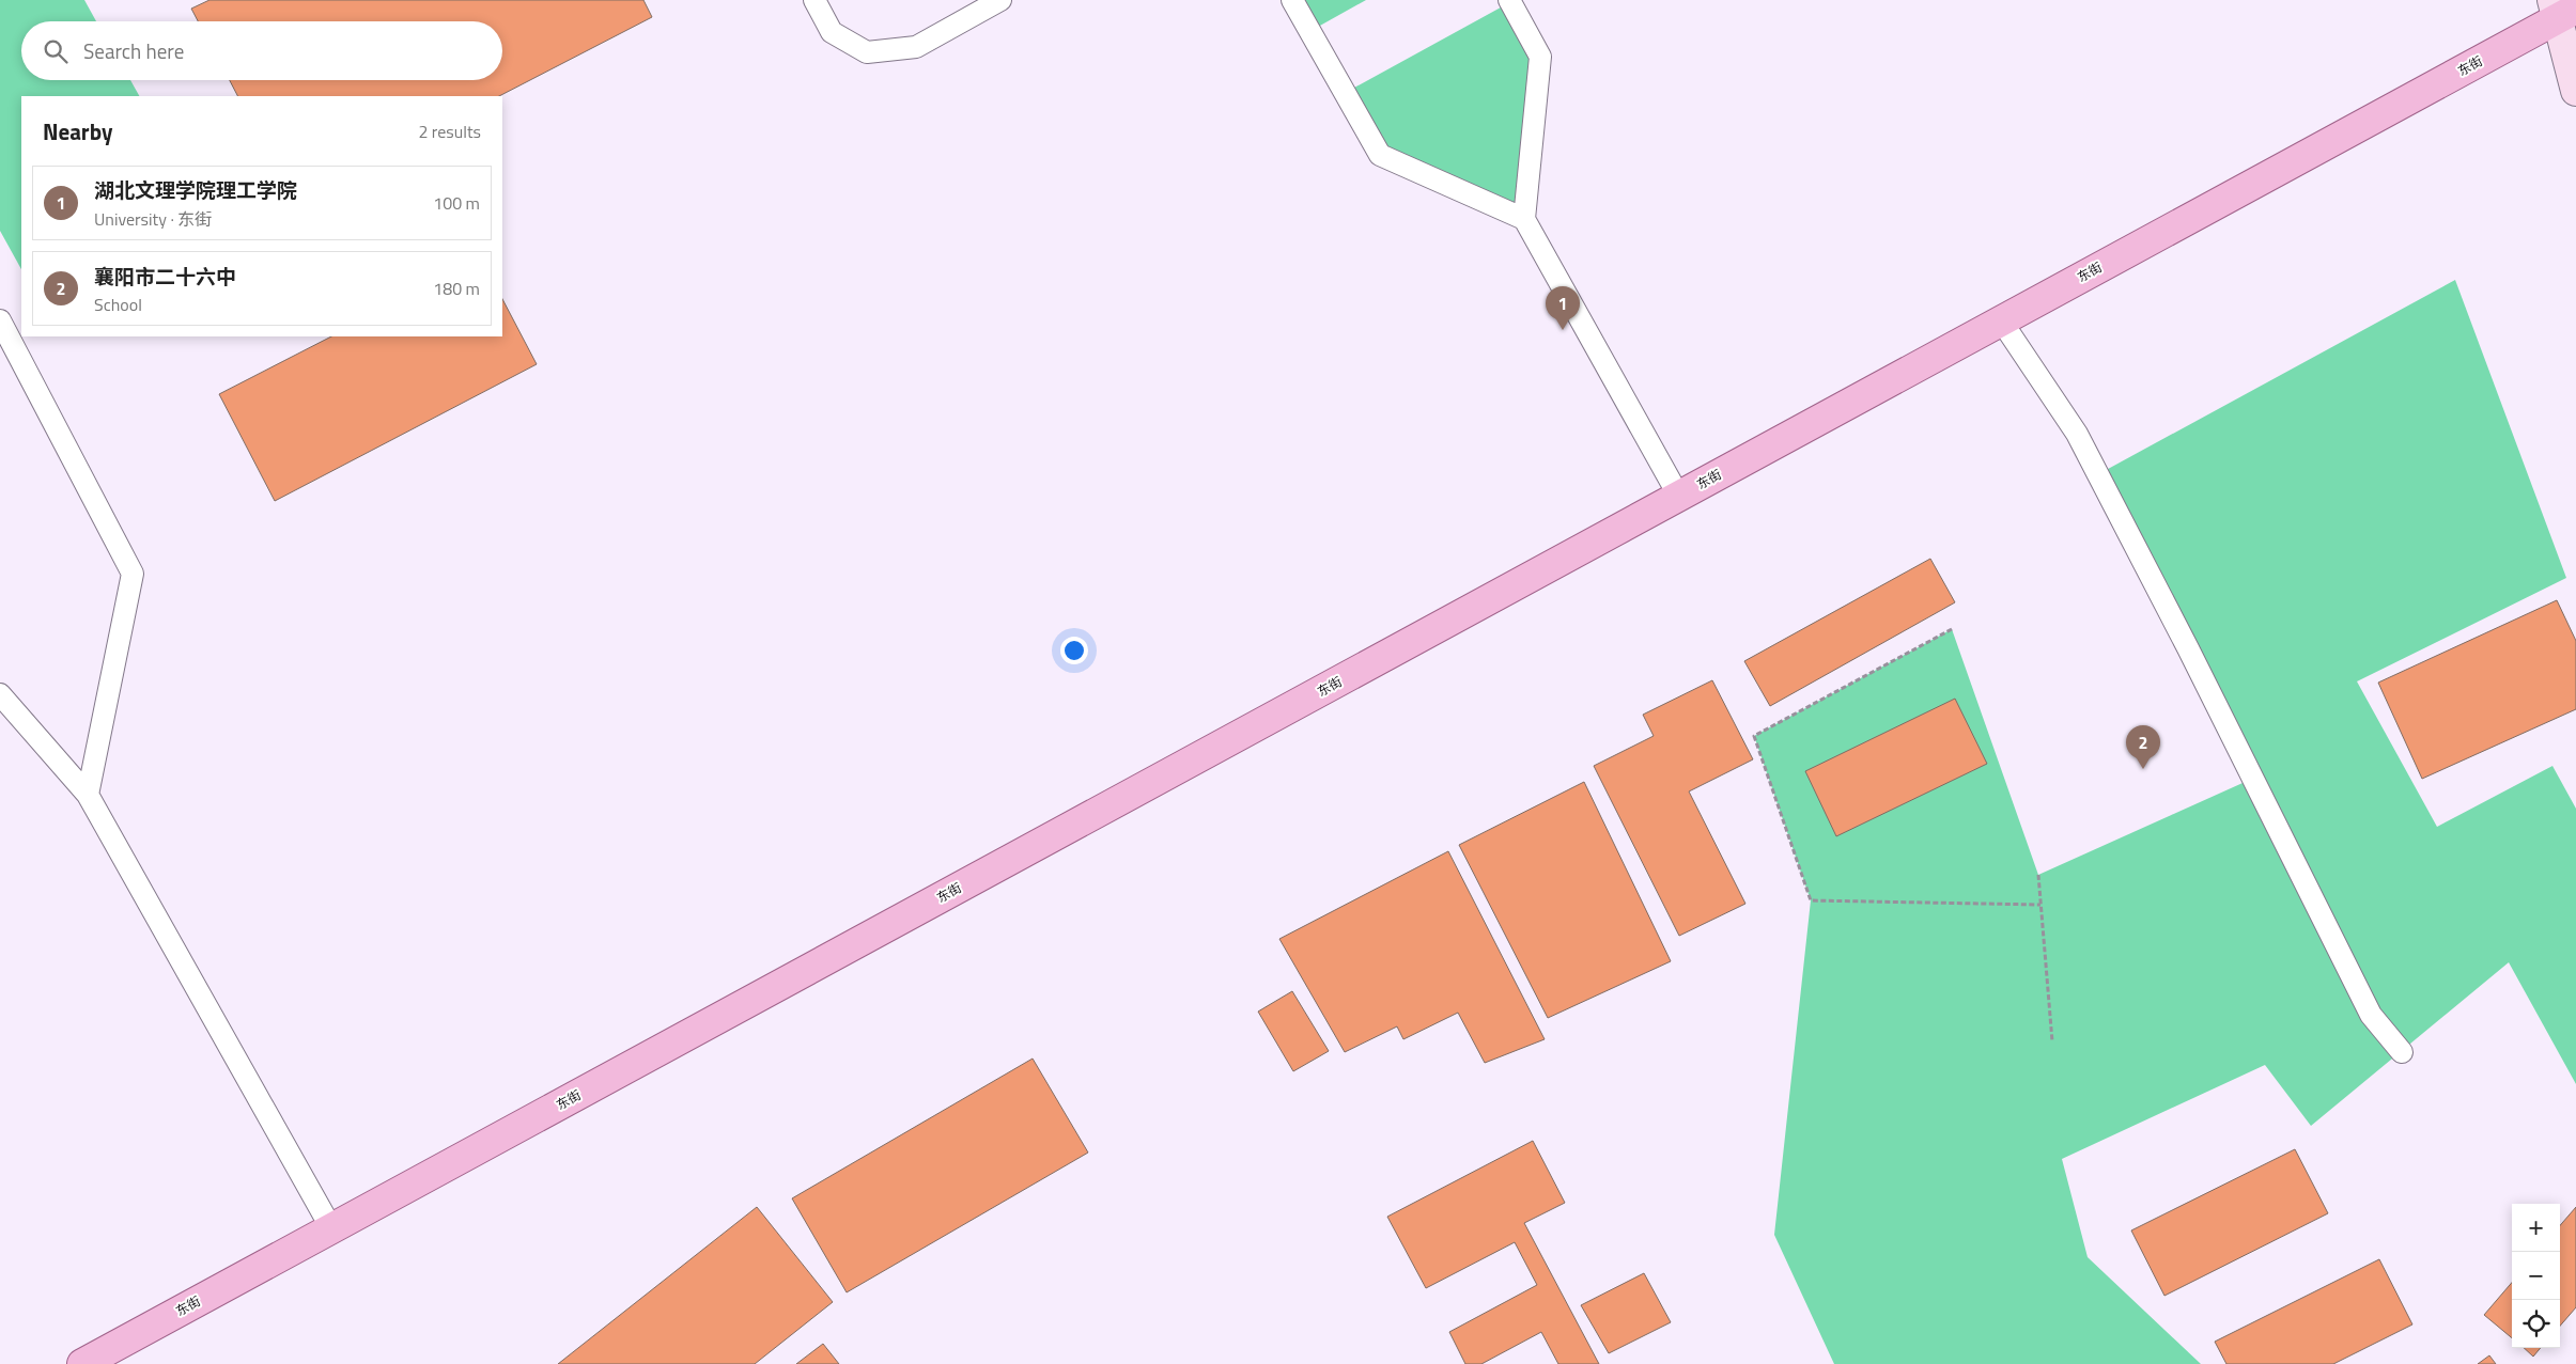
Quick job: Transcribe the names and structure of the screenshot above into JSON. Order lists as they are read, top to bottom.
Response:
{
  "streets": {
    "main road": ["东街"]
  },
  "page": {
    "search": "Search here",
    "heading": ["Nearby", "2 results"],
    "list": [
      {
        "mark": "1",
        "name": "湖北文理学院理工学院",
        "note": "University · 东街",
        "value": "100 m"
      },
      {
        "mark": "2",
        "name": "襄阳市二十六中",
        "note": "School",
        "value": "180 m"
      }
    ],
    "pins": ["1", "2"],
    "map_buttons": ["+", "−"]
  }
}
